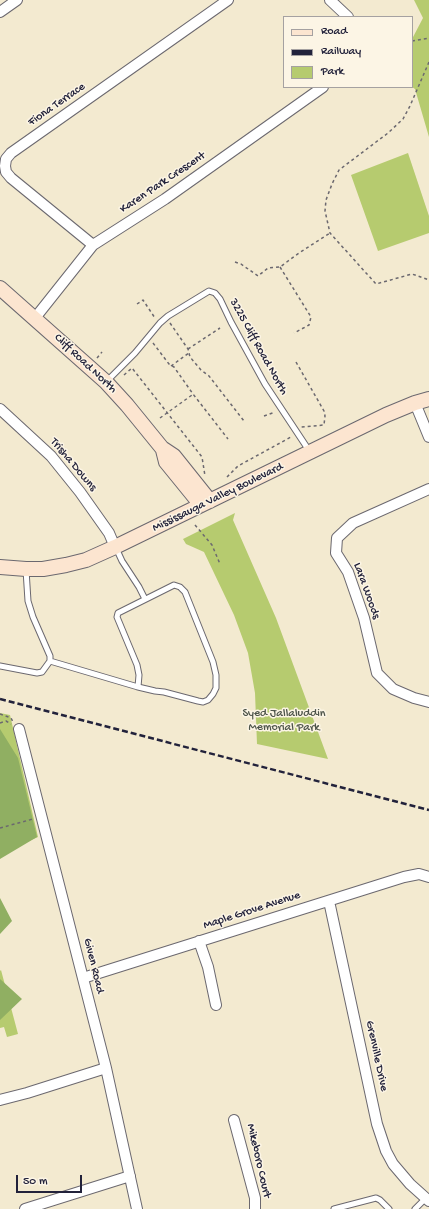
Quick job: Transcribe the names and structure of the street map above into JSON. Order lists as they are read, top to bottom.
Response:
{
  "streets": {
    "street": [
      "Fiona Terrace",
      "Karen Park Crescent",
      "Cliff Road North",
      "Trisha Downs",
      "Mississauga Valley Boulevard",
      "Lara Woods",
      "Maple Grove Avenue",
      "Given Road",
      "Grenville Drive",
      "Mikeboro Court"
    ],
    "lane": ["3225 Cliff Road North"]
  },
  "crossings": [
    ["Fiona Terrace", "Karen Park Crescent"],
    ["Karen Park Crescent", "Cliff Road North"],
    ["3225 Cliff Road North", "Cliff Road North"],
    ["3225 Cliff Road North", "Mississauga Valley Boulevard"],
    ["Cliff Road North", "Mississauga Valley Boulevard"],
    ["Trisha Downs", "Mississauga Valley Boulevard"],
    ["Maple Grove Avenue", "Given Road"],
    ["Maple Grove Avenue", "Grenville Drive"]
  ],
  "parks": ["Syed Jallaluddin Memorial Park"],
  "legend": ["Road", "Railway", "Park"],
  "scale_bar": "50 m"
}
